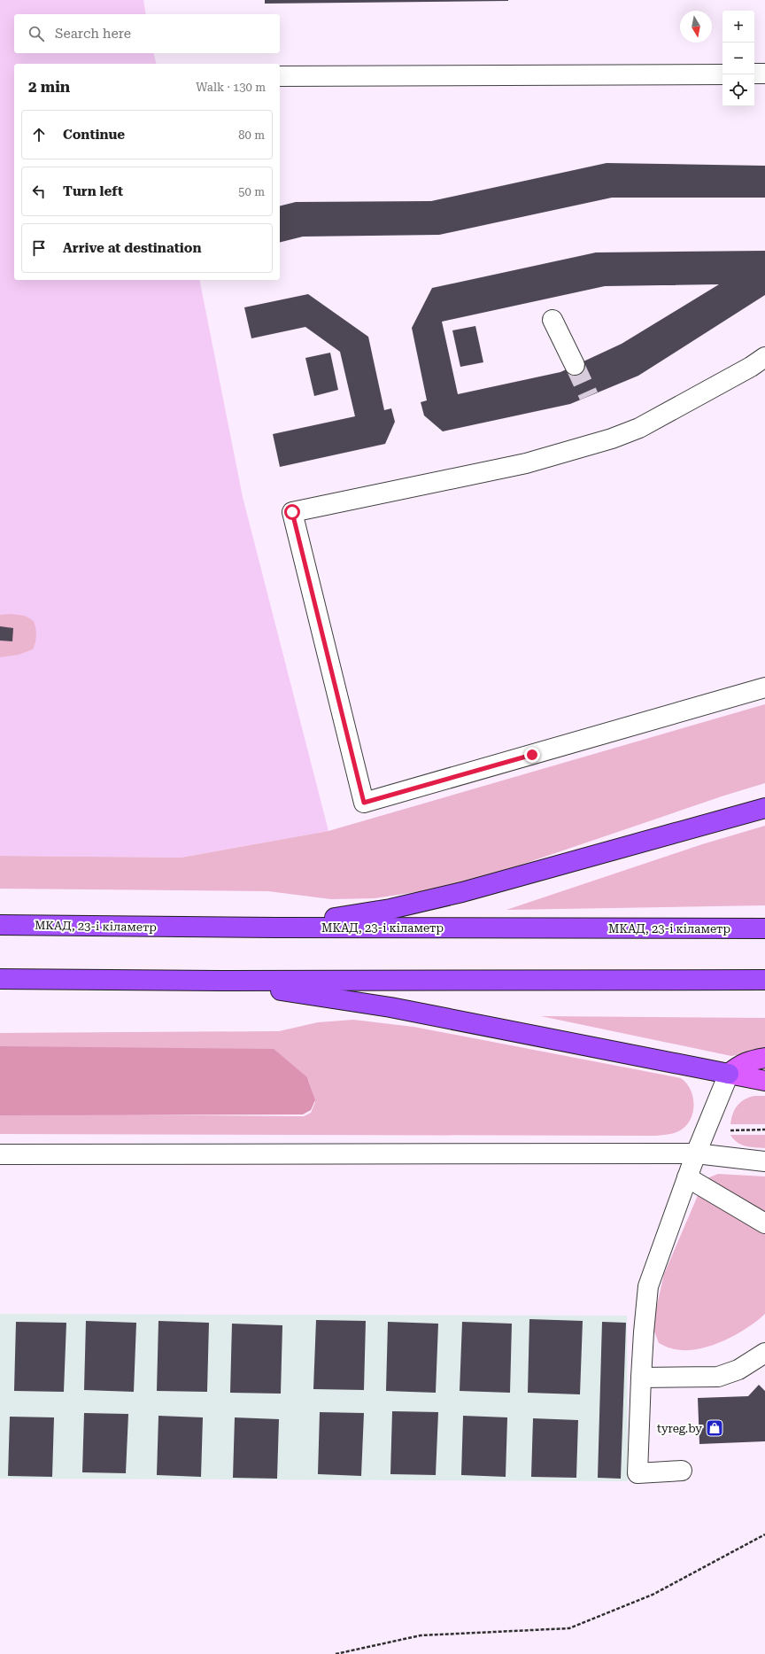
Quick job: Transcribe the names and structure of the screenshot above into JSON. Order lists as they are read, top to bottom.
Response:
{
  "streets": {
    "highway": ["МКАД, 23-і кіламетр"]
  },
  "places": {
    "shop": ["tyreg.by"]
  },
  "north": "bottom",
  "page": {
    "map_buttons": ["+", "−"],
    "search": "Search here",
    "heading": ["2 min", "Walk · 130 m"],
    "list": [
      ["Continue", "80 m"],
      ["Turn left", "50 m"],
      "Arrive at destination"
    ]
  }
}
